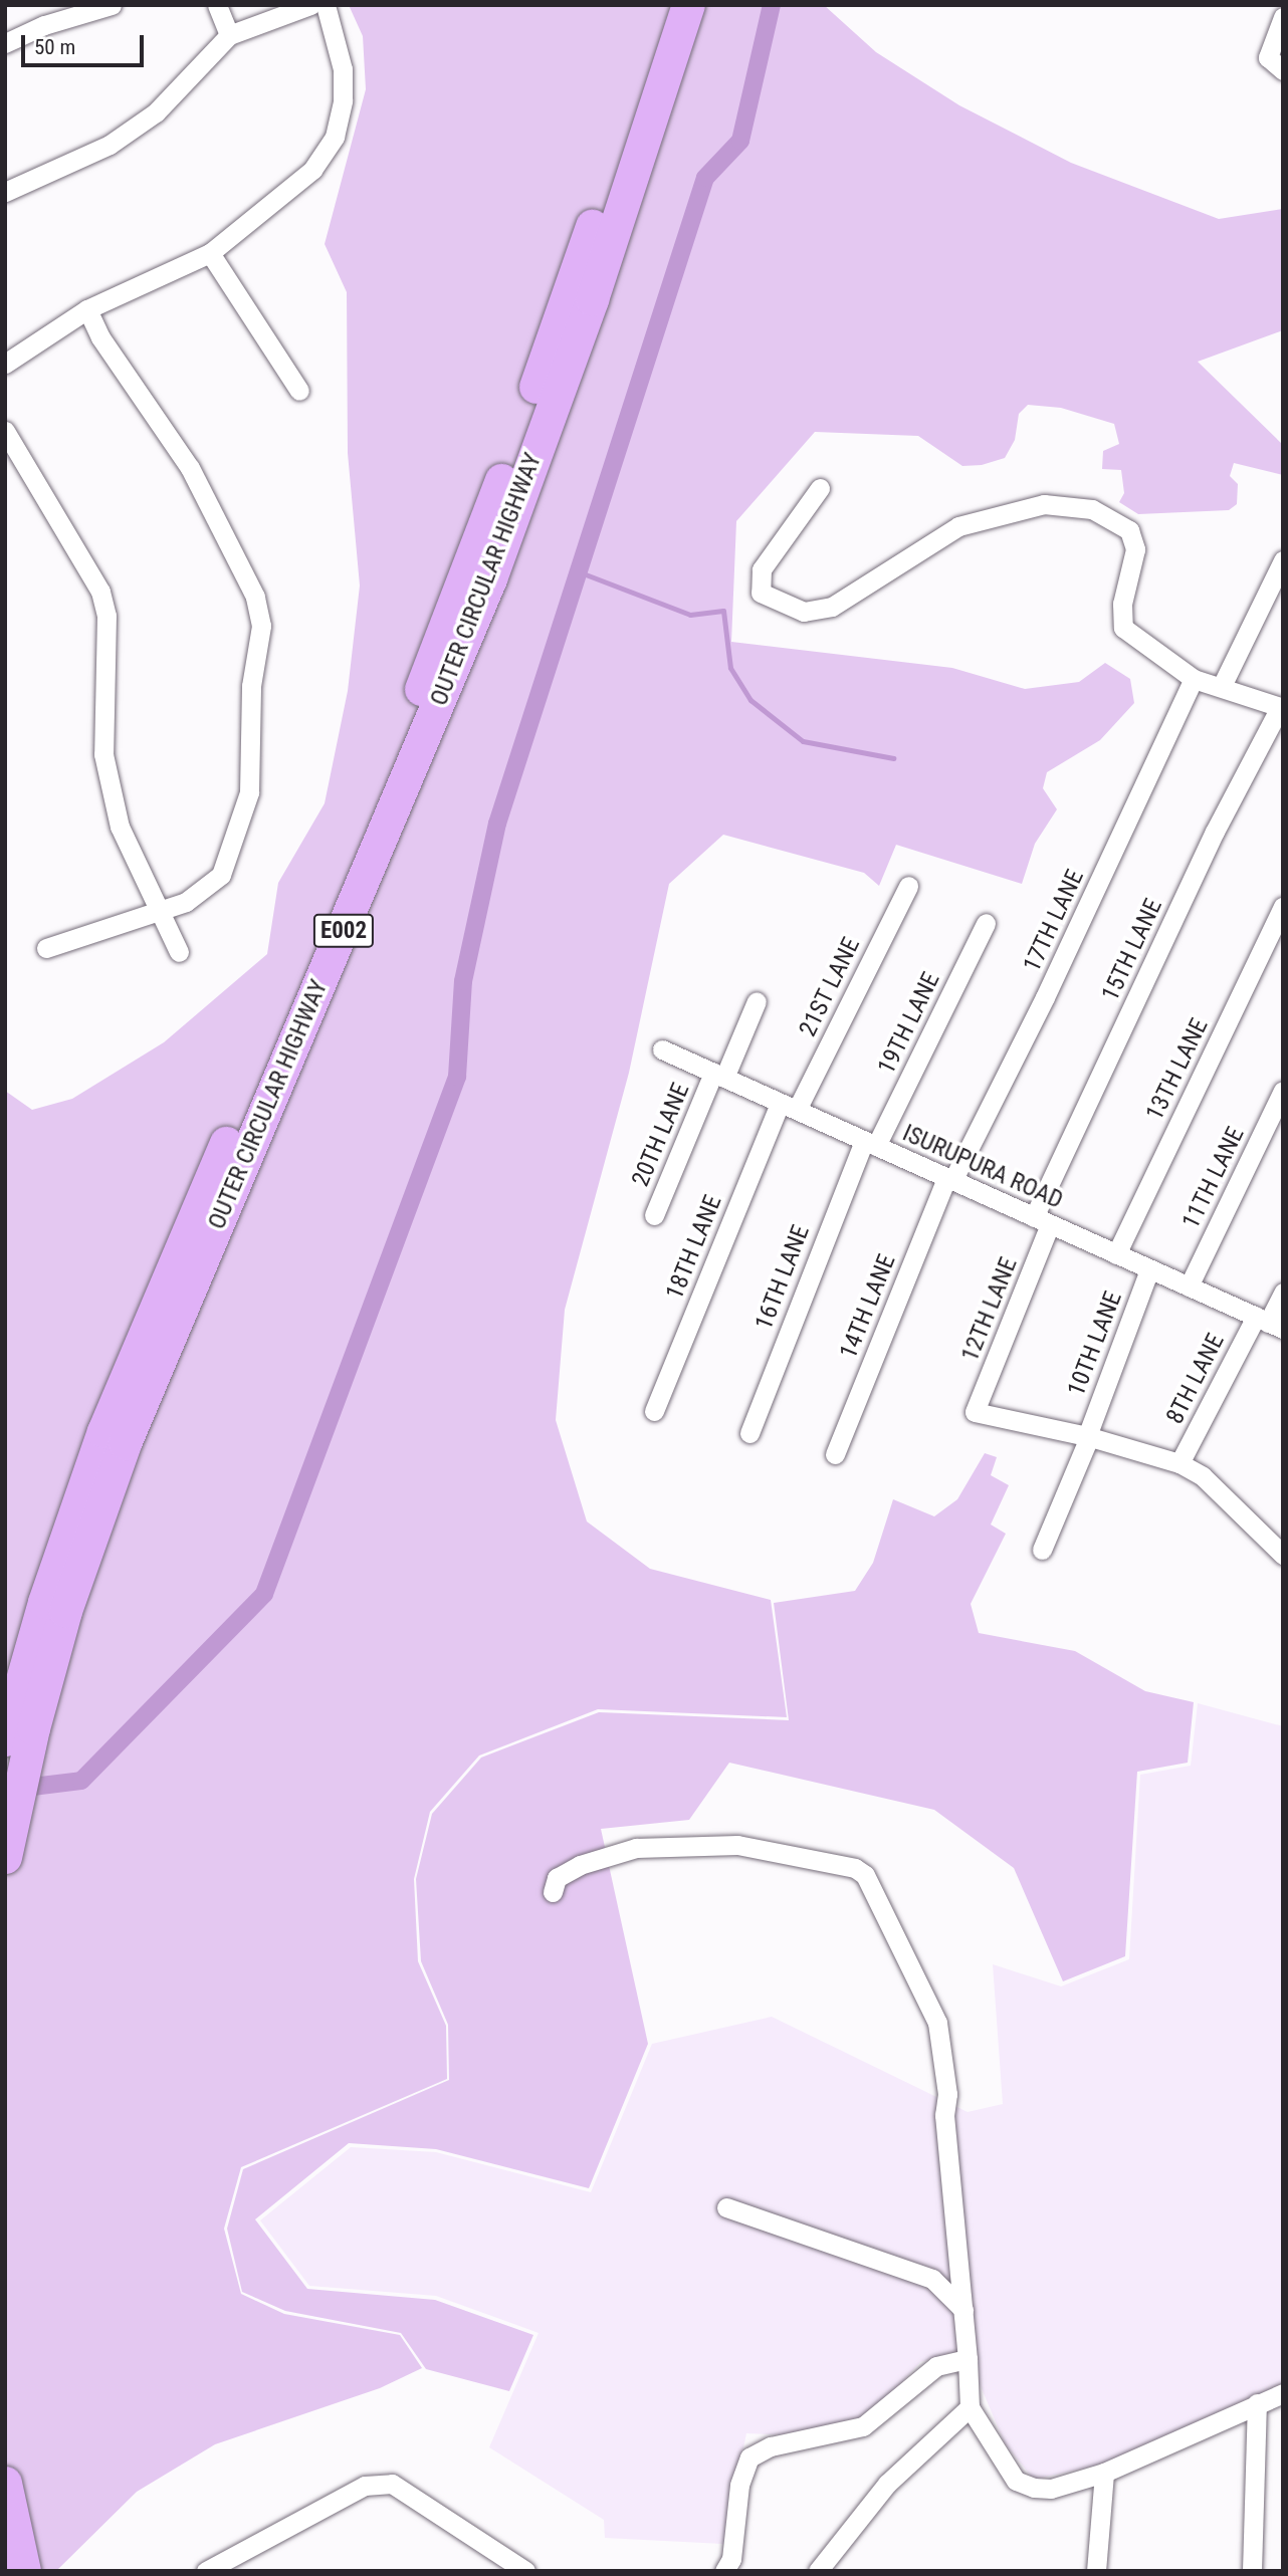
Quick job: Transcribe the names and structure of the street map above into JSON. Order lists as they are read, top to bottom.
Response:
{
  "streets": {
    "highway": ["OUTER CIRCULAR HIGHWAY", "E002"],
    "street": [
      "17TH LANE",
      "15TH LANE",
      "21ST LANE",
      "19TH LANE",
      "13TH LANE",
      "20TH LANE",
      "ISURUPURA ROAD",
      "11TH LANE",
      "18TH LANE",
      "16TH LANE",
      "14TH LANE",
      "12TH LANE",
      "10TH LANE",
      "8TH LANE"
    ]
  },
  "crossings": [
    ["17TH LANE", "ISURUPURA ROAD"],
    ["17TH LANE", "14TH LANE"],
    ["15TH LANE", "ISURUPURA ROAD"],
    ["15TH LANE", "12TH LANE"],
    ["21ST LANE", "ISURUPURA ROAD"],
    ["21ST LANE", "18TH LANE"],
    ["19TH LANE", "ISURUPURA ROAD"],
    ["19TH LANE", "16TH LANE"],
    ["13TH LANE", "ISURUPURA ROAD"],
    ["20TH LANE", "ISURUPURA ROAD"],
    ["ISURUPURA ROAD", "11TH LANE"],
    ["ISURUPURA ROAD", "18TH LANE"],
    ["ISURUPURA ROAD", "16TH LANE"],
    ["ISURUPURA ROAD", "14TH LANE"],
    ["ISURUPURA ROAD", "12TH LANE"],
    ["ISURUPURA ROAD", "10TH LANE"],
    ["ISURUPURA ROAD", "8TH LANE"],
    ["12TH LANE", "10TH LANE"]
  ],
  "scale_bar": "50 m"
}
